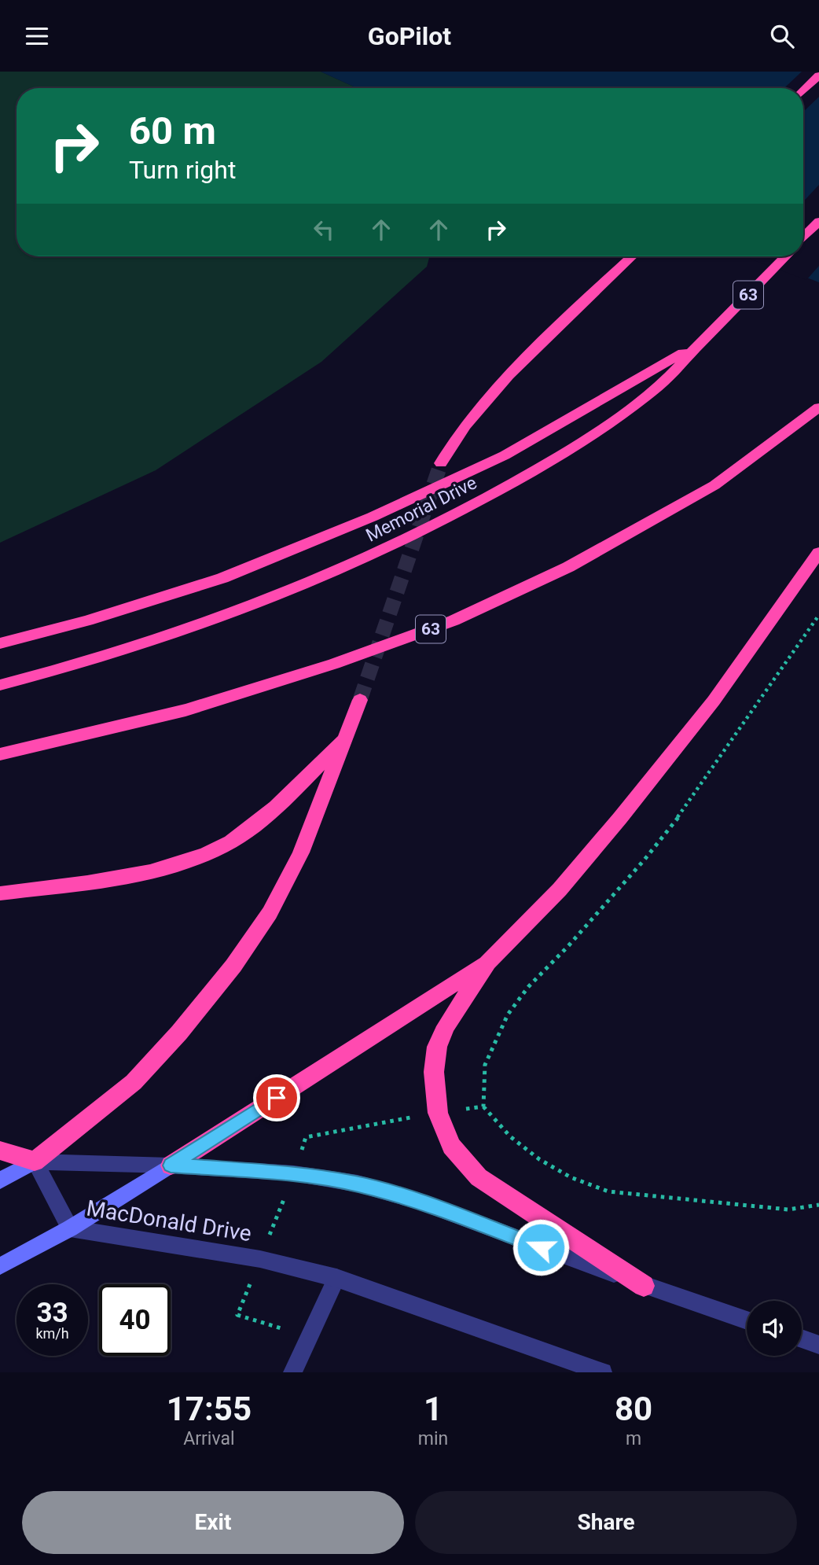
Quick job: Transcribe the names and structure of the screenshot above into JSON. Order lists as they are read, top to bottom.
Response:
{
  "streets": {
    "highway": ["63", "Memorial Drive"],
    "street": ["MacDonald Drive"]
  },
  "page": {
    "header": "GoPilot",
    "turn": ["60 m", "Turn right"],
    "speed": "33 km/h",
    "limit": "40",
    "eta": [
      "17:55",
      "Arrival",
      "1",
      "min",
      "80",
      "m"
    ],
    "buttons": ["Exit", "Share"]
  }
}
